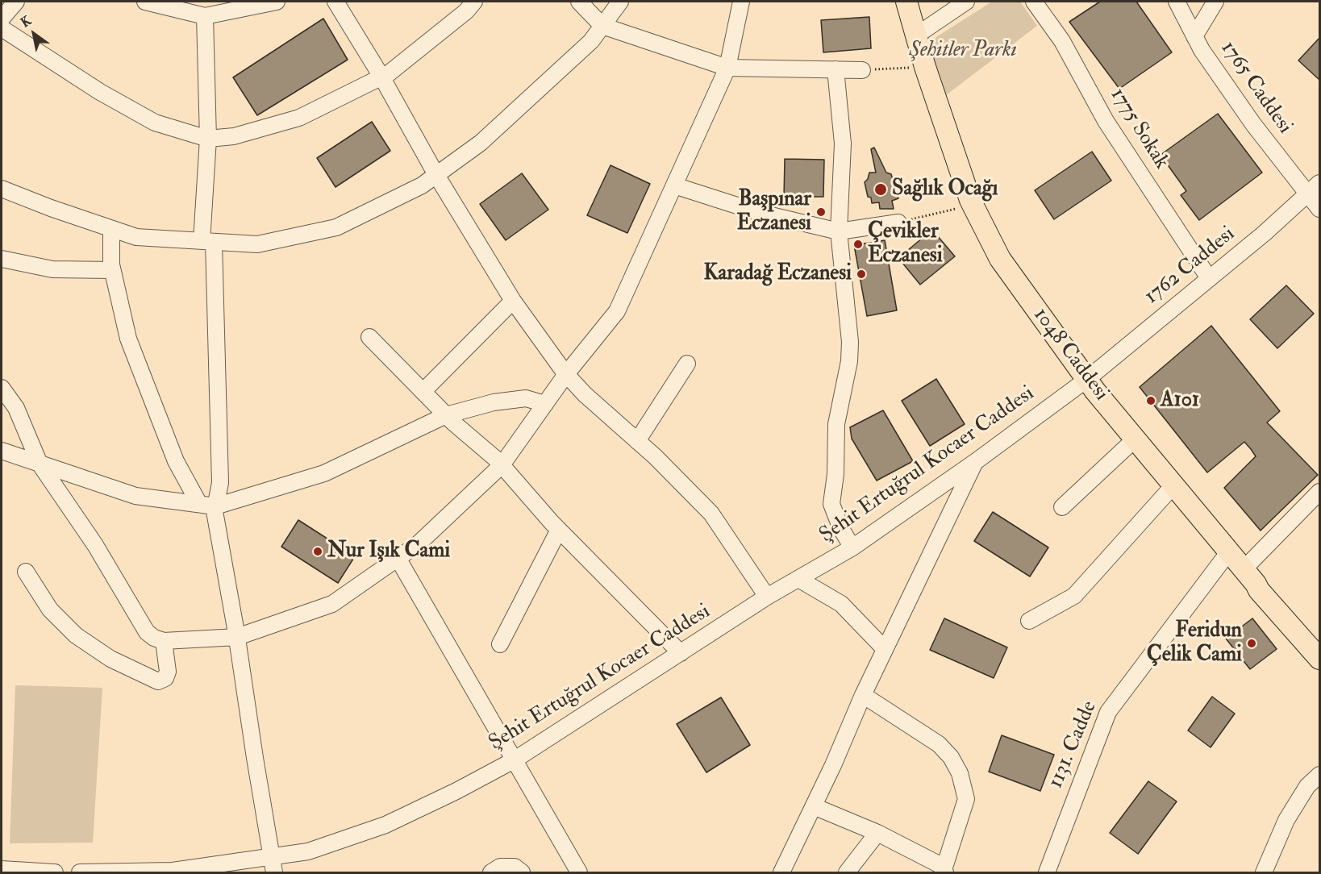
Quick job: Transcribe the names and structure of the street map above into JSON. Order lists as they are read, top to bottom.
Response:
{
  "streets": {
    "main road": ["1048 Caddesi"],
    "street": [
      "1765 Caddesi",
      "1775 Sokak",
      "1762 Caddesi",
      "Şehit Ertuğrul Kocaer Caddesi",
      "1131. Cadde"
    ]
  },
  "crossings": [
    ["1765 Caddesi", "1762 Caddesi"],
    ["1775 Sokak", "1762 Caddesi"],
    ["1762 Caddesi", "1048 Caddesi"],
    ["1762 Caddesi", "Şehit Ertuğrul Kocaer Caddesi"],
    ["1048 Caddesi", "Şehit Ertuğrul Kocaer Caddesi"],
    ["1048 Caddesi", "1131. Cadde"]
  ],
  "parks": ["Şehitler Parkı"],
  "places": [
    "Sağlık Ocağı",
    "Başpınar Eczanesi",
    "Çevikler Eczanesi",
    "Karadağ Eczanesi",
    "A101",
    "Nur Işık Cami",
    "Feridun Çelik Cami"
  ],
  "north": "top left"
}
